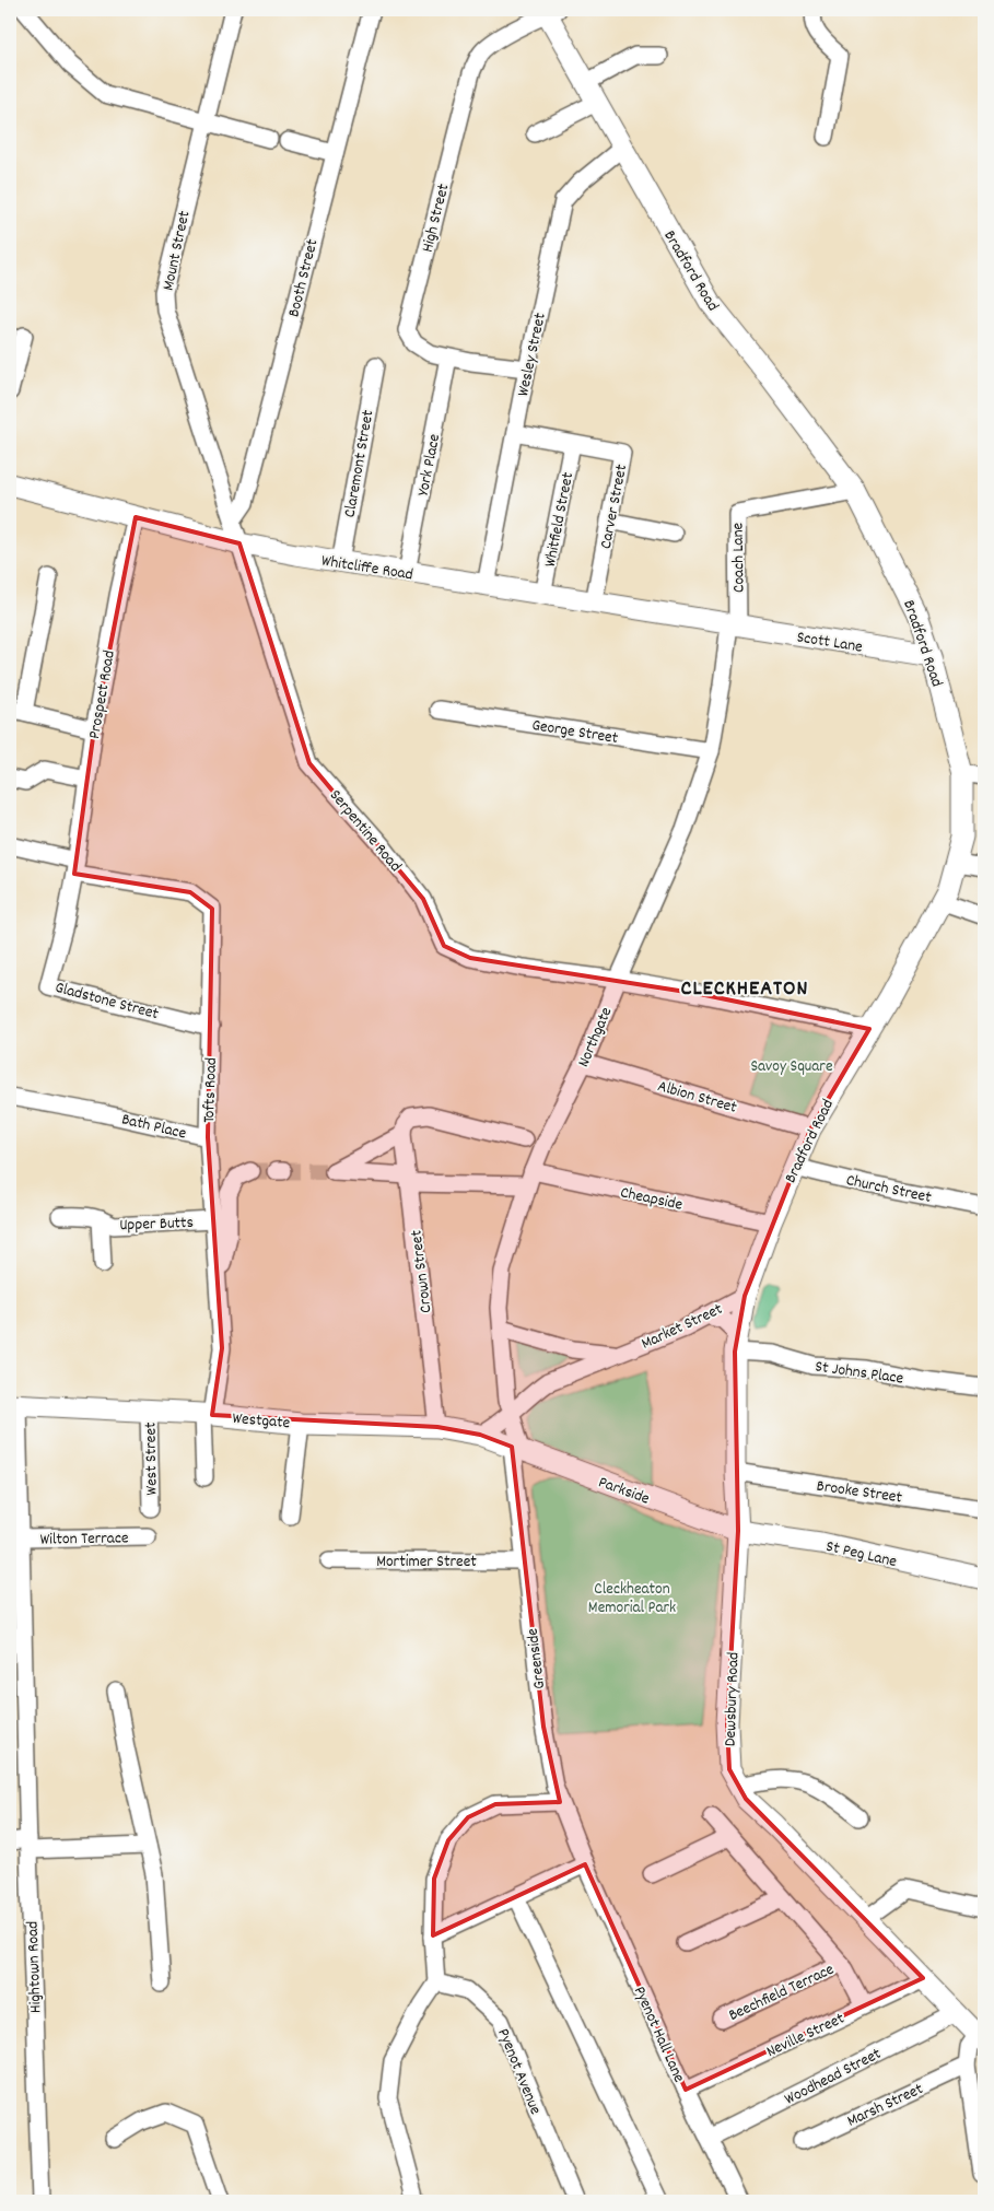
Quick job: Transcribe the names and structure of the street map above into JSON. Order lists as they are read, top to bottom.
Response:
{
  "streets": {
    "main road": [
      "Bradford Road",
      "Whitcliffe Road",
      "Scott Lane",
      "Westgate",
      "Parkside",
      "St Peg Lane",
      "Dewsbury Road"
    ],
    "street": [
      "High Street",
      "Mount Street",
      "Booth Street",
      "Wesley Street",
      "Claremont Street",
      "York Place",
      "Carver Street",
      "Whitfield Street",
      "Coach Lane",
      "Prospect Road",
      "George Street",
      "Serpentine Road",
      "Gladstone Street",
      "Northgate",
      "Tofts Road",
      "Albion Street",
      "Bath Place",
      "Church Street",
      "Cheapside",
      "Upper Butts",
      "Crown Street",
      "Market Street",
      "St Johns Place",
      "West Street",
      "Brooke Street",
      "Wilton Terrace",
      "Mortimer Street",
      "Greenside",
      "Hightown Road",
      "Beechfield Terrace",
      "Pyenot Hall Lane",
      "Neville Street",
      "Pyenot Avenue",
      "Woodhead Street",
      "Marsh Street"
    ]
  },
  "crossings": [
    ["High Street", "Bradford Road"],
    ["High Street", "Wesley Street"],
    ["High Street", "York Place"],
    ["Mount Street", "Booth Street"],
    ["Bradford Road", "Wesley Street"],
    ["Bradford Road", "Coach Lane"],
    ["Bradford Road", "Scott Lane"],
    ["Bradford Road", "Serpentine Road"],
    ["Bradford Road", "Albion Street"],
    ["Bradford Road", "Church Street"],
    ["Bradford Road", "Cheapside"],
    ["Bradford Road", "Market Street"],
    ["Bradford Road", "Dewsbury Road"],
    ["Wesley Street", "Carver Street"],
    ["Wesley Street", "Whitcliffe Road"],
    ["Claremont Street", "Whitcliffe Road"],
    ["York Place", "Whitcliffe Road"],
    ["Carver Street", "Whitfield Street"],
    ["Carver Street", "Whitcliffe Road"],
    ["Whitfield Street", "Whitcliffe Road"],
    ["Coach Lane", "Whitcliffe Road"],
    ["Coach Lane", "Scott Lane"],
    ["Coach Lane", "Northgate"],
    ["Whitcliffe Road", "Scott Lane"],
    ["Whitcliffe Road", "Prospect Road"],
    ["Whitcliffe Road", "Serpentine Road"],
    ["Whitcliffe Road", "Northgate"],
    ["Scott Lane", "Northgate"],
    ["Prospect Road", "Gladstone Street"],
    ["Prospect Road", "Tofts Road"],
    ["George Street", "Northgate"],
    ["Serpentine Road", "Northgate"],
    ["Gladstone Street", "Tofts Road"],
    ["Northgate", "Albion Street"],
    ["Northgate", "Cheapside"],
    ["Northgate", "Market Street"],
    ["Northgate", "Westgate"],
    ["Northgate", "Parkside"],
    ["Northgate", "Greenside"],
    ["Tofts Road", "Bath Place"],
    ["Tofts Road", "Upper Butts"],
    ["Tofts Road", "Westgate"],
    ["Cheapside", "Crown Street"],
    ["Crown Street", "Westgate"],
    ["Market Street", "Westgate"],
    ["Market Street", "Dewsbury Road"],
    ["St Johns Place", "Dewsbury Road"],
    ["Westgate", "West Street"],
    ["Westgate", "Parkside"],
    ["Westgate", "Greenside"],
    ["Westgate", "Hightown Road"],
    ["Parkside", "St Peg Lane"],
    ["Parkside", "Greenside"],
    ["Parkside", "Dewsbury Road"],
    ["Brooke Street", "Dewsbury Road"],
    ["Wilton Terrace", "Hightown Road"],
    ["St Peg Lane", "Dewsbury Road"],
    ["Mortimer Street", "Greenside"],
    ["Greenside", "Pyenot Hall Lane"],
    ["Dewsbury Road", "Neville Street"],
    ["Dewsbury Road", "Woodhead Street"],
    ["Pyenot Hall Lane", "Neville Street"],
    ["Pyenot Hall Lane", "Woodhead Street"]
  ],
  "districts": ["CLECKHEATON"],
  "parks": ["Savoy Square", "Cleckheaton Memorial Park"]
}
